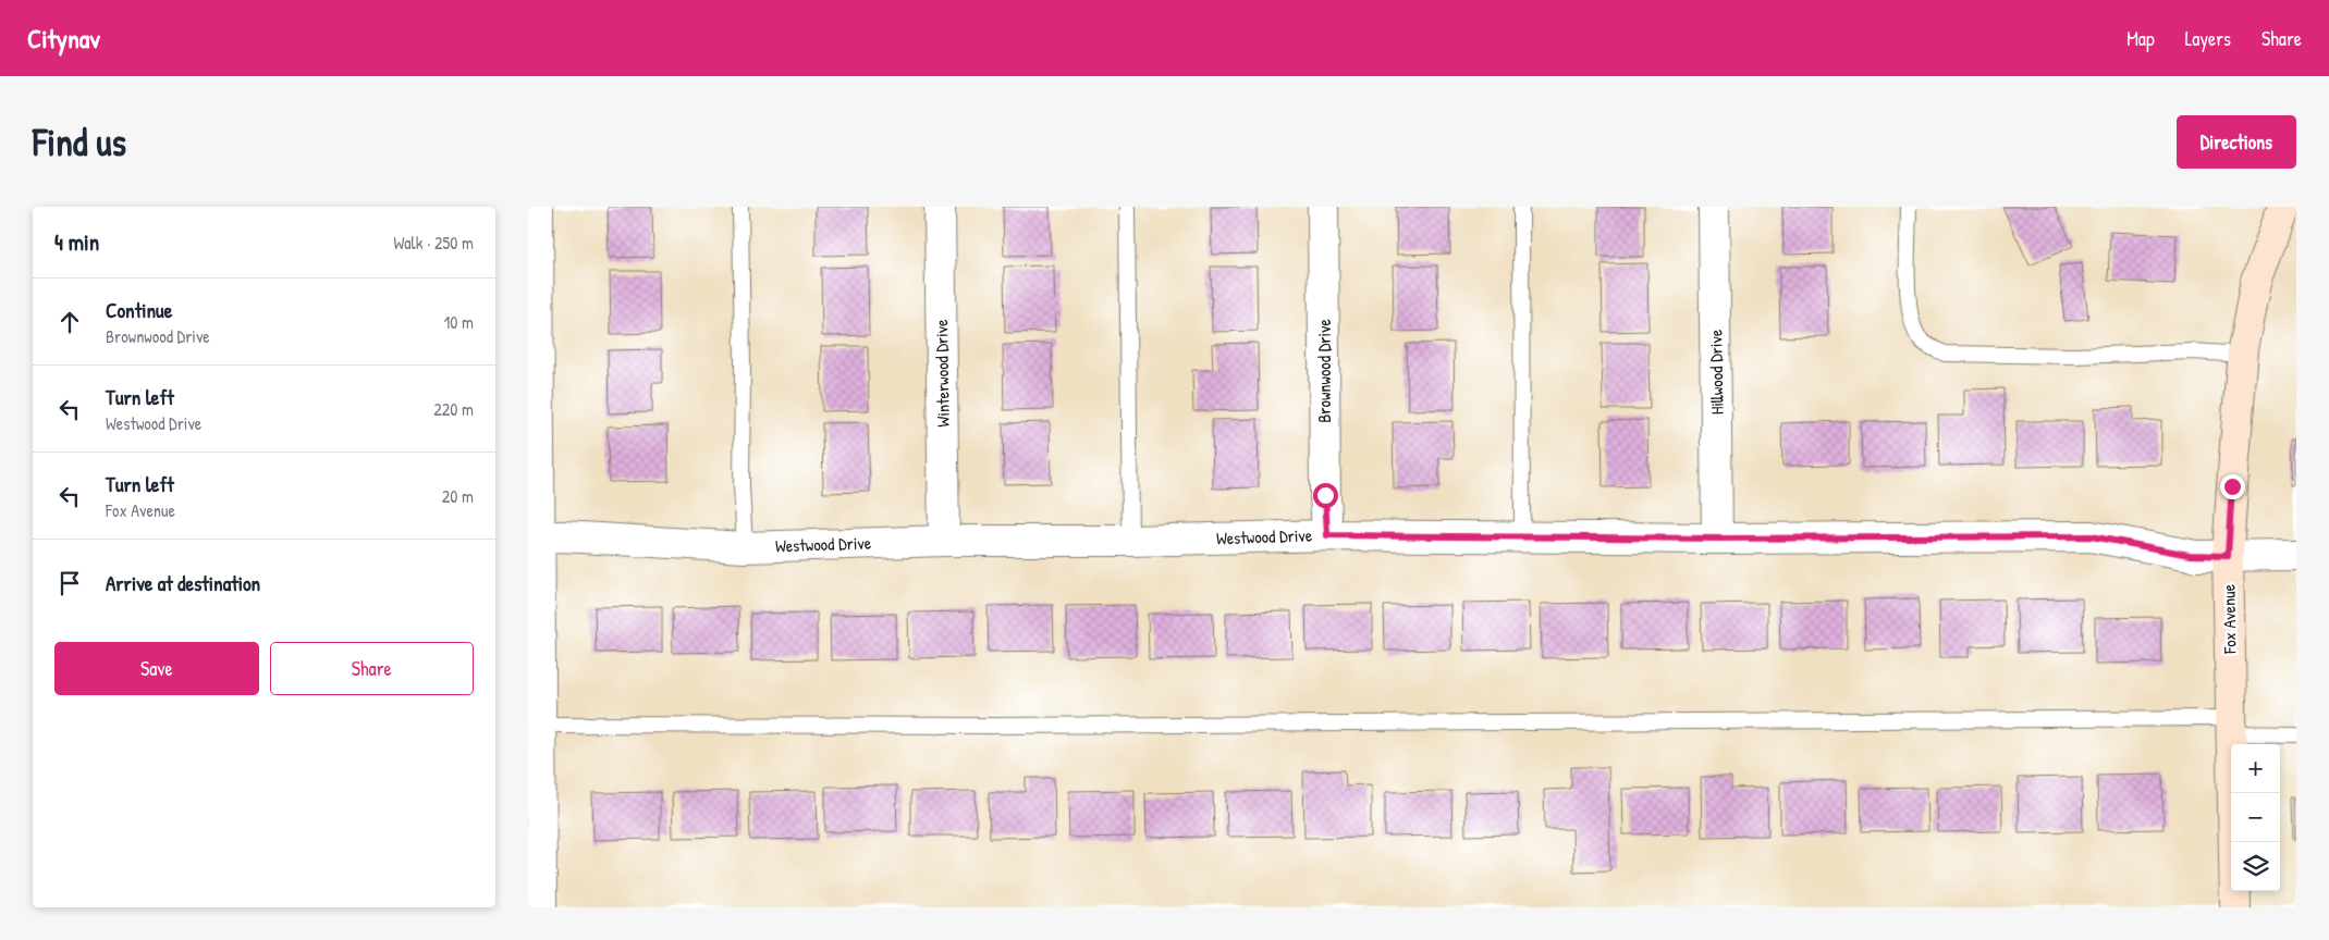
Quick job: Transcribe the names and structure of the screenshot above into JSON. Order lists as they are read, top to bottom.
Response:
{
  "streets": {
    "main road": ["Fox Avenue"],
    "street": [
      "Brownwood Drive",
      "Hillwood Drive",
      "Winterwood Drive",
      "Westwood Drive"
    ]
  },
  "crossings": [
    ["Brownwood Drive", "Westwood Drive"],
    ["Hillwood Drive", "Westwood Drive"],
    ["Winterwood Drive", "Westwood Drive"],
    ["Westwood Drive", "Fox Avenue"]
  ],
  "page": {
    "header": "Citynav",
    "nav": ["Map", "Layers", "Share"],
    "buttons": [
      "Directions",
      ["Save", "Share"]
    ],
    "title": "Find us",
    "heading": ["4 min", "Walk · 250 m"],
    "list": [
      ["Continue", "Brownwood Drive", "10 m"],
      ["Turn left", "Westwood Drive", "220 m"],
      ["Turn left", "Fox Avenue", "20 m"],
      "Arrive at destination"
    ],
    "map_buttons": ["+", "−"]
  }
}
